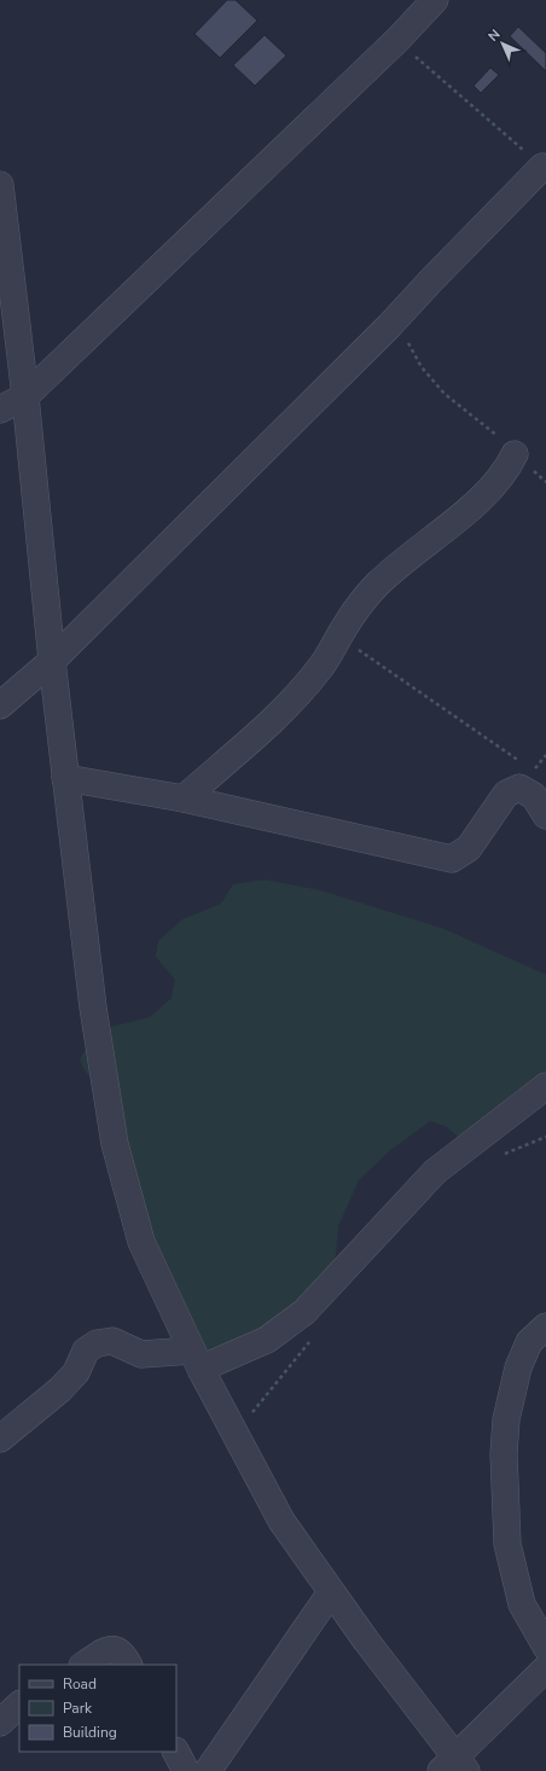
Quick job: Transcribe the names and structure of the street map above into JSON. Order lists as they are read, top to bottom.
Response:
{
  "legend": ["Road", "Park", "Building"],
  "north": "top left"
}
